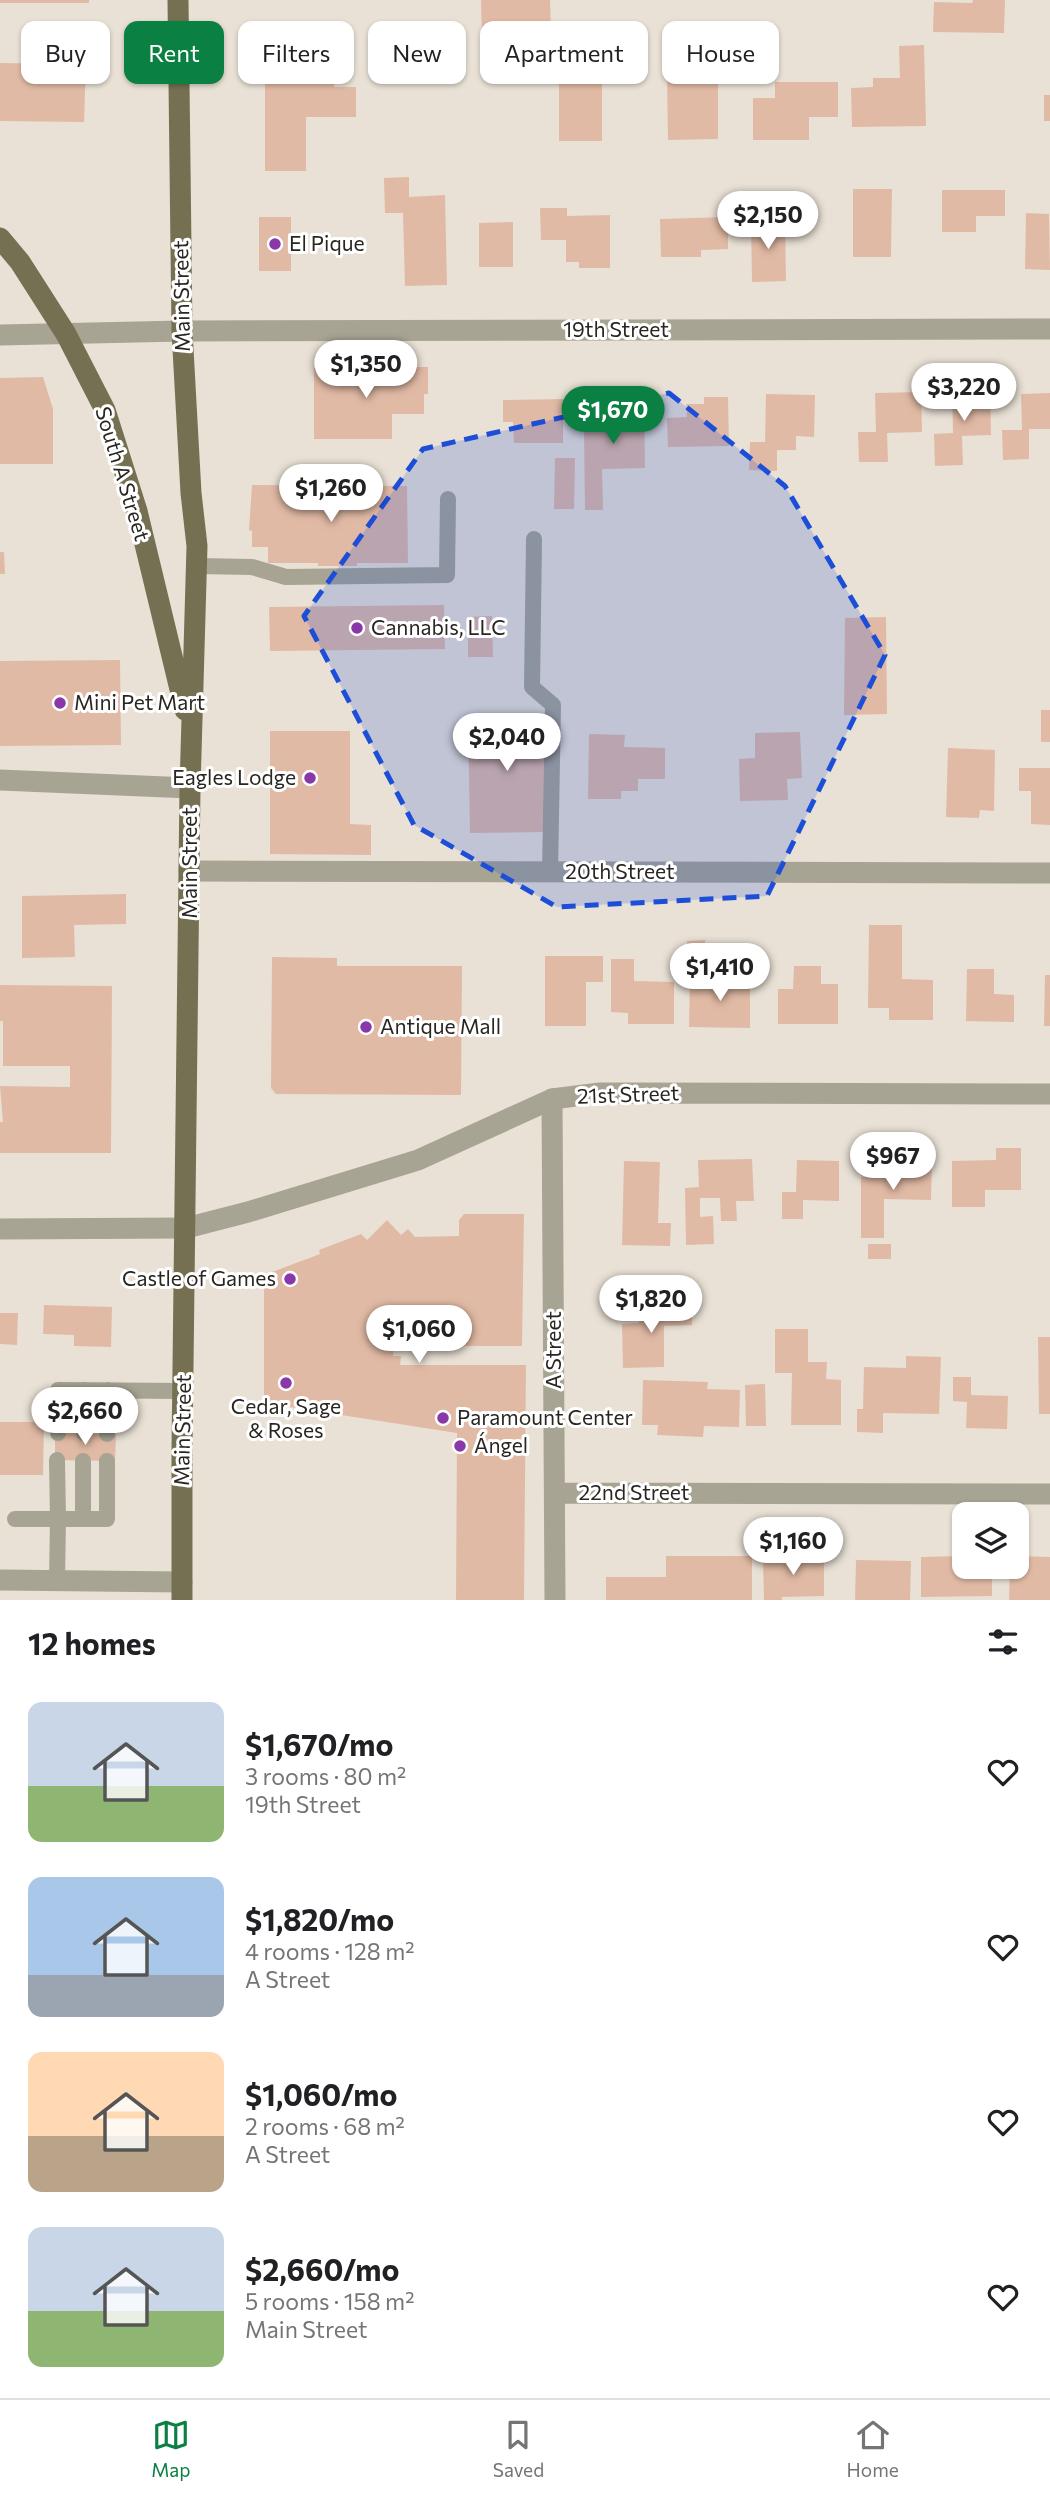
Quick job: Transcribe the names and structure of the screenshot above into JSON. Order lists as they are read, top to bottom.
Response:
{
  "streets": {
    "main road": ["Main Street", "South A Street"],
    "street": [
      "19th Street",
      "20th Street",
      "21st Street",
      "A Street",
      "22nd Street"
    ]
  },
  "crossings": [
    ["Main Street", "19th Street"],
    ["Main Street", "South A Street"],
    ["Main Street", "20th Street"],
    ["Main Street", "21st Street"],
    ["19th Street", "South A Street"],
    ["21st Street", "A Street"],
    ["A Street", "22nd Street"]
  ],
  "places": [
    "El Pique",
    "Cannabis, LLC",
    "Mini Pet Mart",
    "Eagles Lodge",
    "Antique Mall",
    "Castle of Games",
    "Cedar, Sage & Roses",
    "Paramount Center",
    "Ángel"
  ],
  "page": {
    "chip": [
      "Buy",
      "Rent",
      "Filters",
      "New",
      "Apartment",
      "House"
    ],
    "price": [
      "$2,150",
      "$1,350",
      "$3,220",
      "$1,670",
      "$1,260",
      "$2,040",
      "$1,410",
      "$967",
      "$1,820",
      "$1,060",
      "$2,660",
      "$1,160"
    ],
    "heading": "12 homes",
    "list": [
      {
        "name": "$1,670/mo",
        "note": "3 rooms · 80 m² · 19th Street"
      },
      {
        "name": "$1,820/mo",
        "note": "4 rooms · 128 m² · A Street"
      },
      {
        "name": "$1,060/mo",
        "note": "2 rooms · 68 m² · A Street"
      },
      {
        "name": "$2,660/mo",
        "note": "5 rooms · 158 m² · Main Street"
      }
    ],
    "tabs": ["Map", "Saved", "Home"]
  }
}
